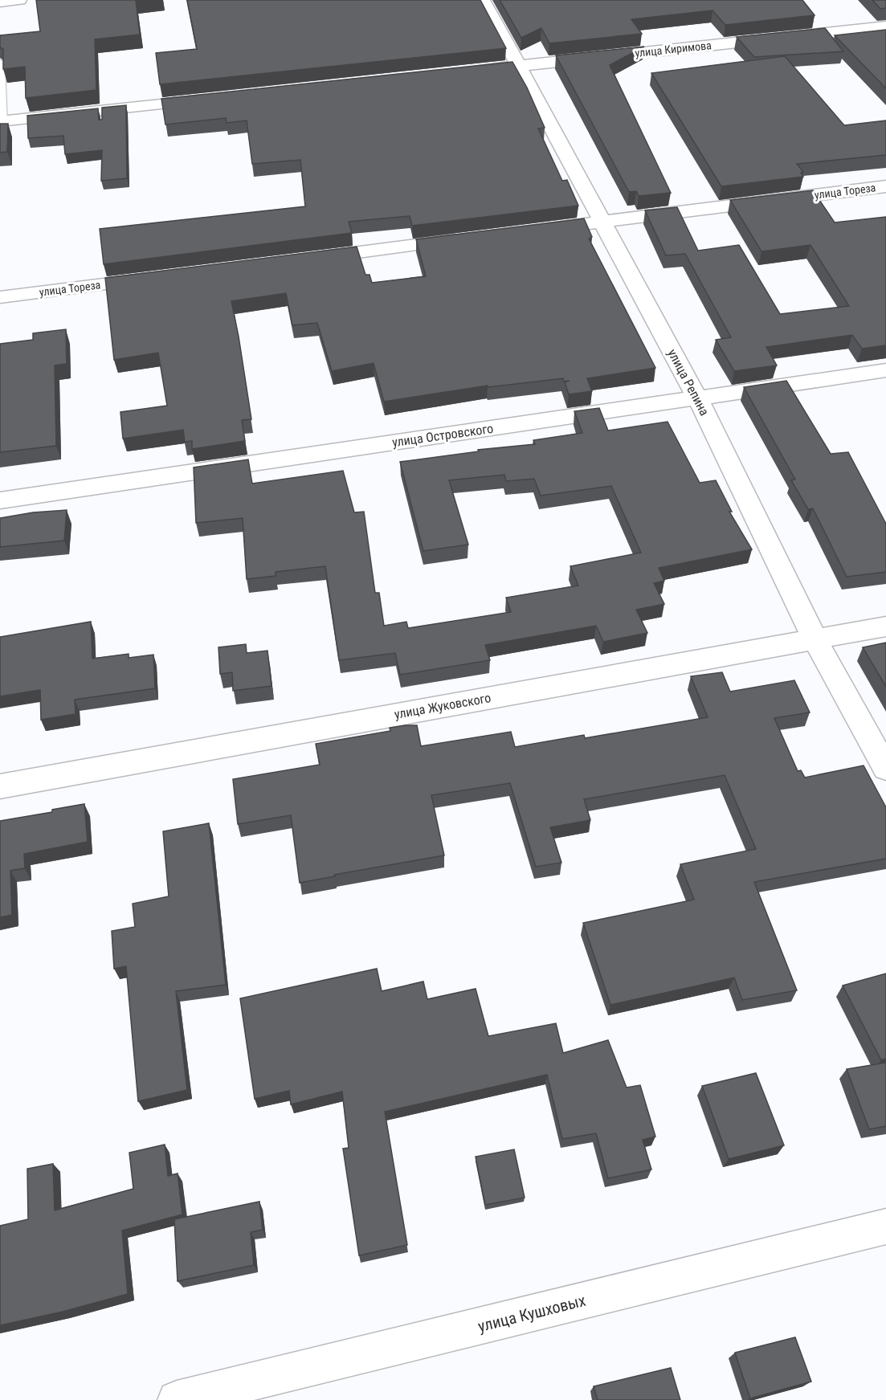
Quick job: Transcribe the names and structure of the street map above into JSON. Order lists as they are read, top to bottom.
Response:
{
  "streets": {
    "street": [
      "улица Киримова",
      "улица Тореза",
      "улица Репина",
      "улица Островского",
      "улица Жуковского",
      "улица Кушховых"
    ]
  },
  "crossings": [
    ["улица Киримова", "улица Репина"],
    ["улица Тореза", "улица Репина"],
    ["улица Репина", "улица Островского"],
    ["улица Репина", "улица Жуковского"]
  ]
}
